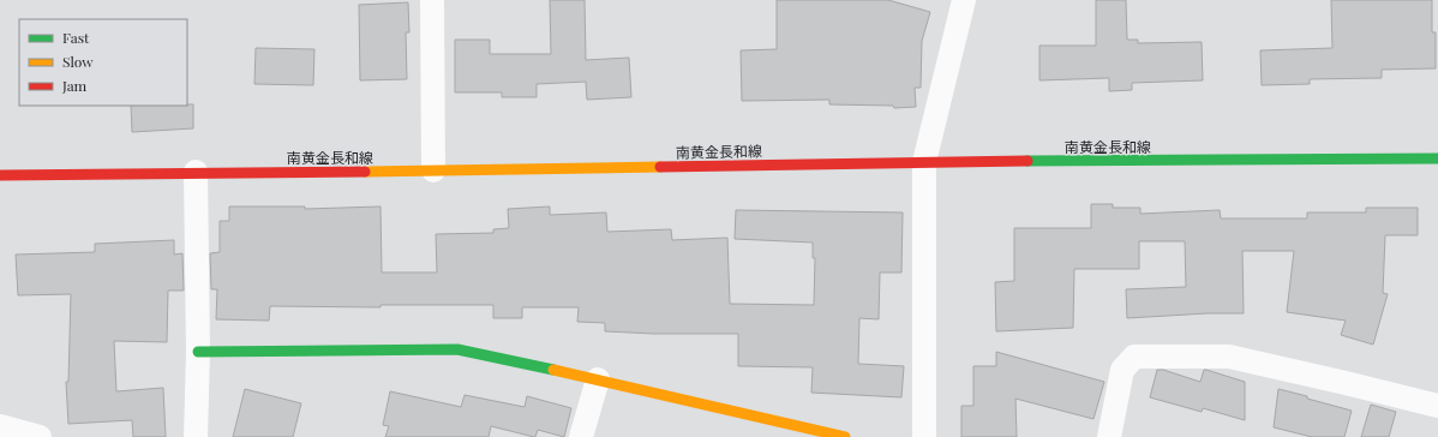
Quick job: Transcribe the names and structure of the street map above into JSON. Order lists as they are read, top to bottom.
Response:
{
  "streets": {
    "main road": ["南黄金長和線"]
  },
  "legend": ["Fast", "Slow", "Jam"]
}
